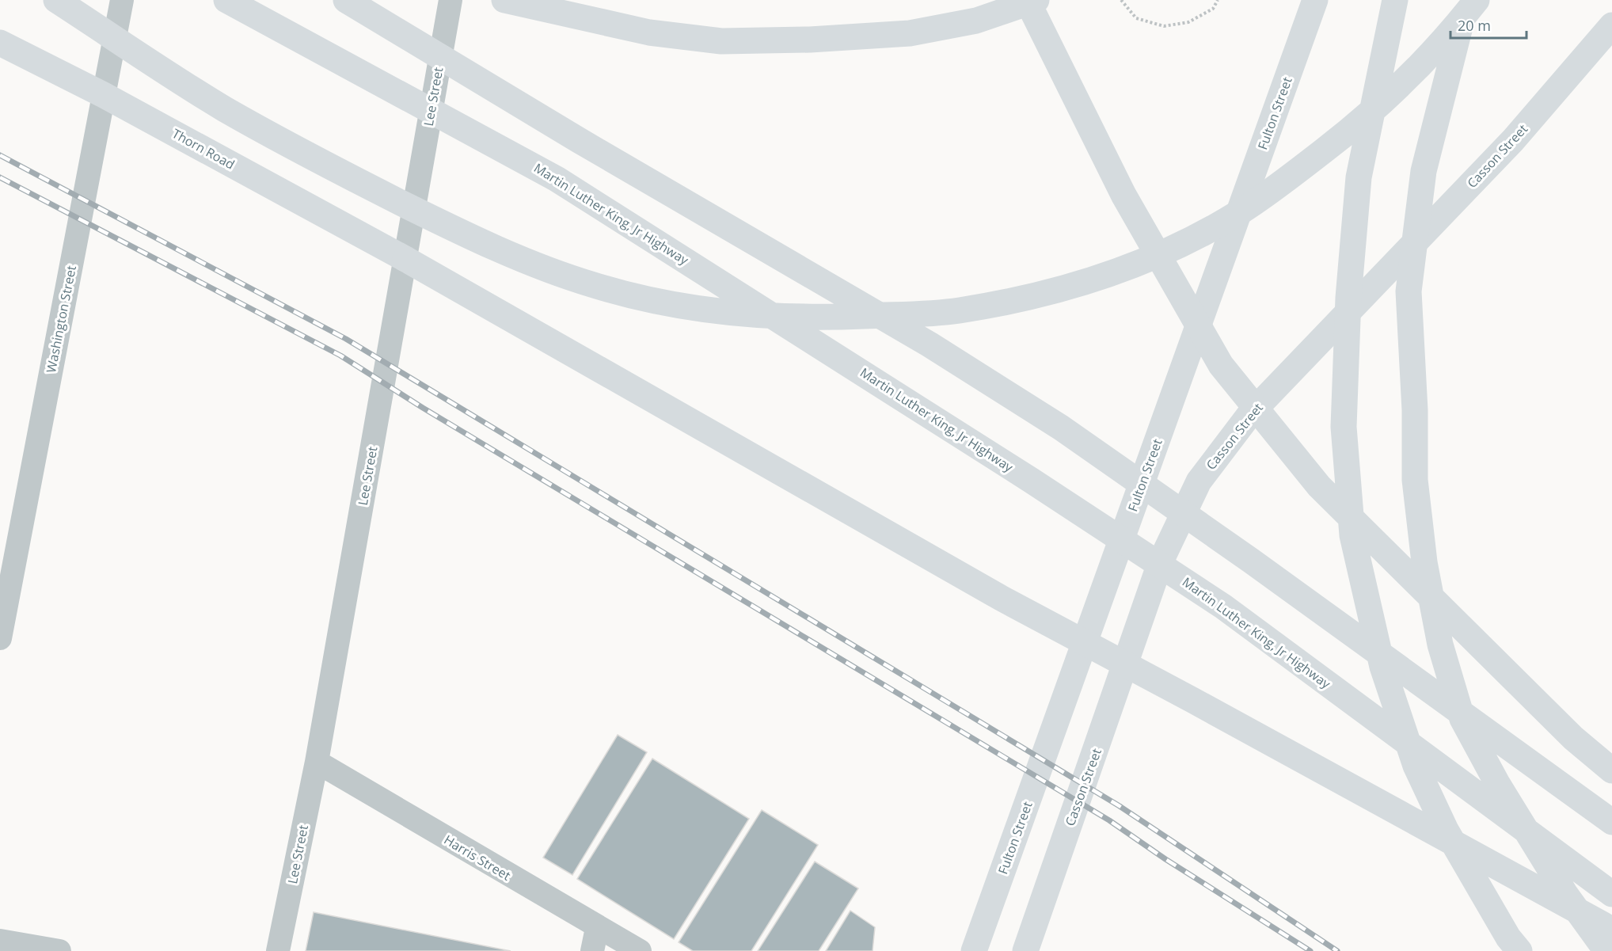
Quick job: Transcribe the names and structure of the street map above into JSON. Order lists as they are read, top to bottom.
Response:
{
  "streets": {
    "main road": [
      "Fulton Street",
      "Thorn Road",
      "Casson Street",
      "Martin Luther King, Jr Highway"
    ],
    "street": ["Lee Street", "Washington Street", "Harris Street"]
  },
  "crossings": [
    ["Lee Street", "Thorn Road"],
    ["Lee Street", "Harris Street"],
    ["Thorn Road", "Washington Street"]
  ],
  "scale_bar": "20 m"
}
